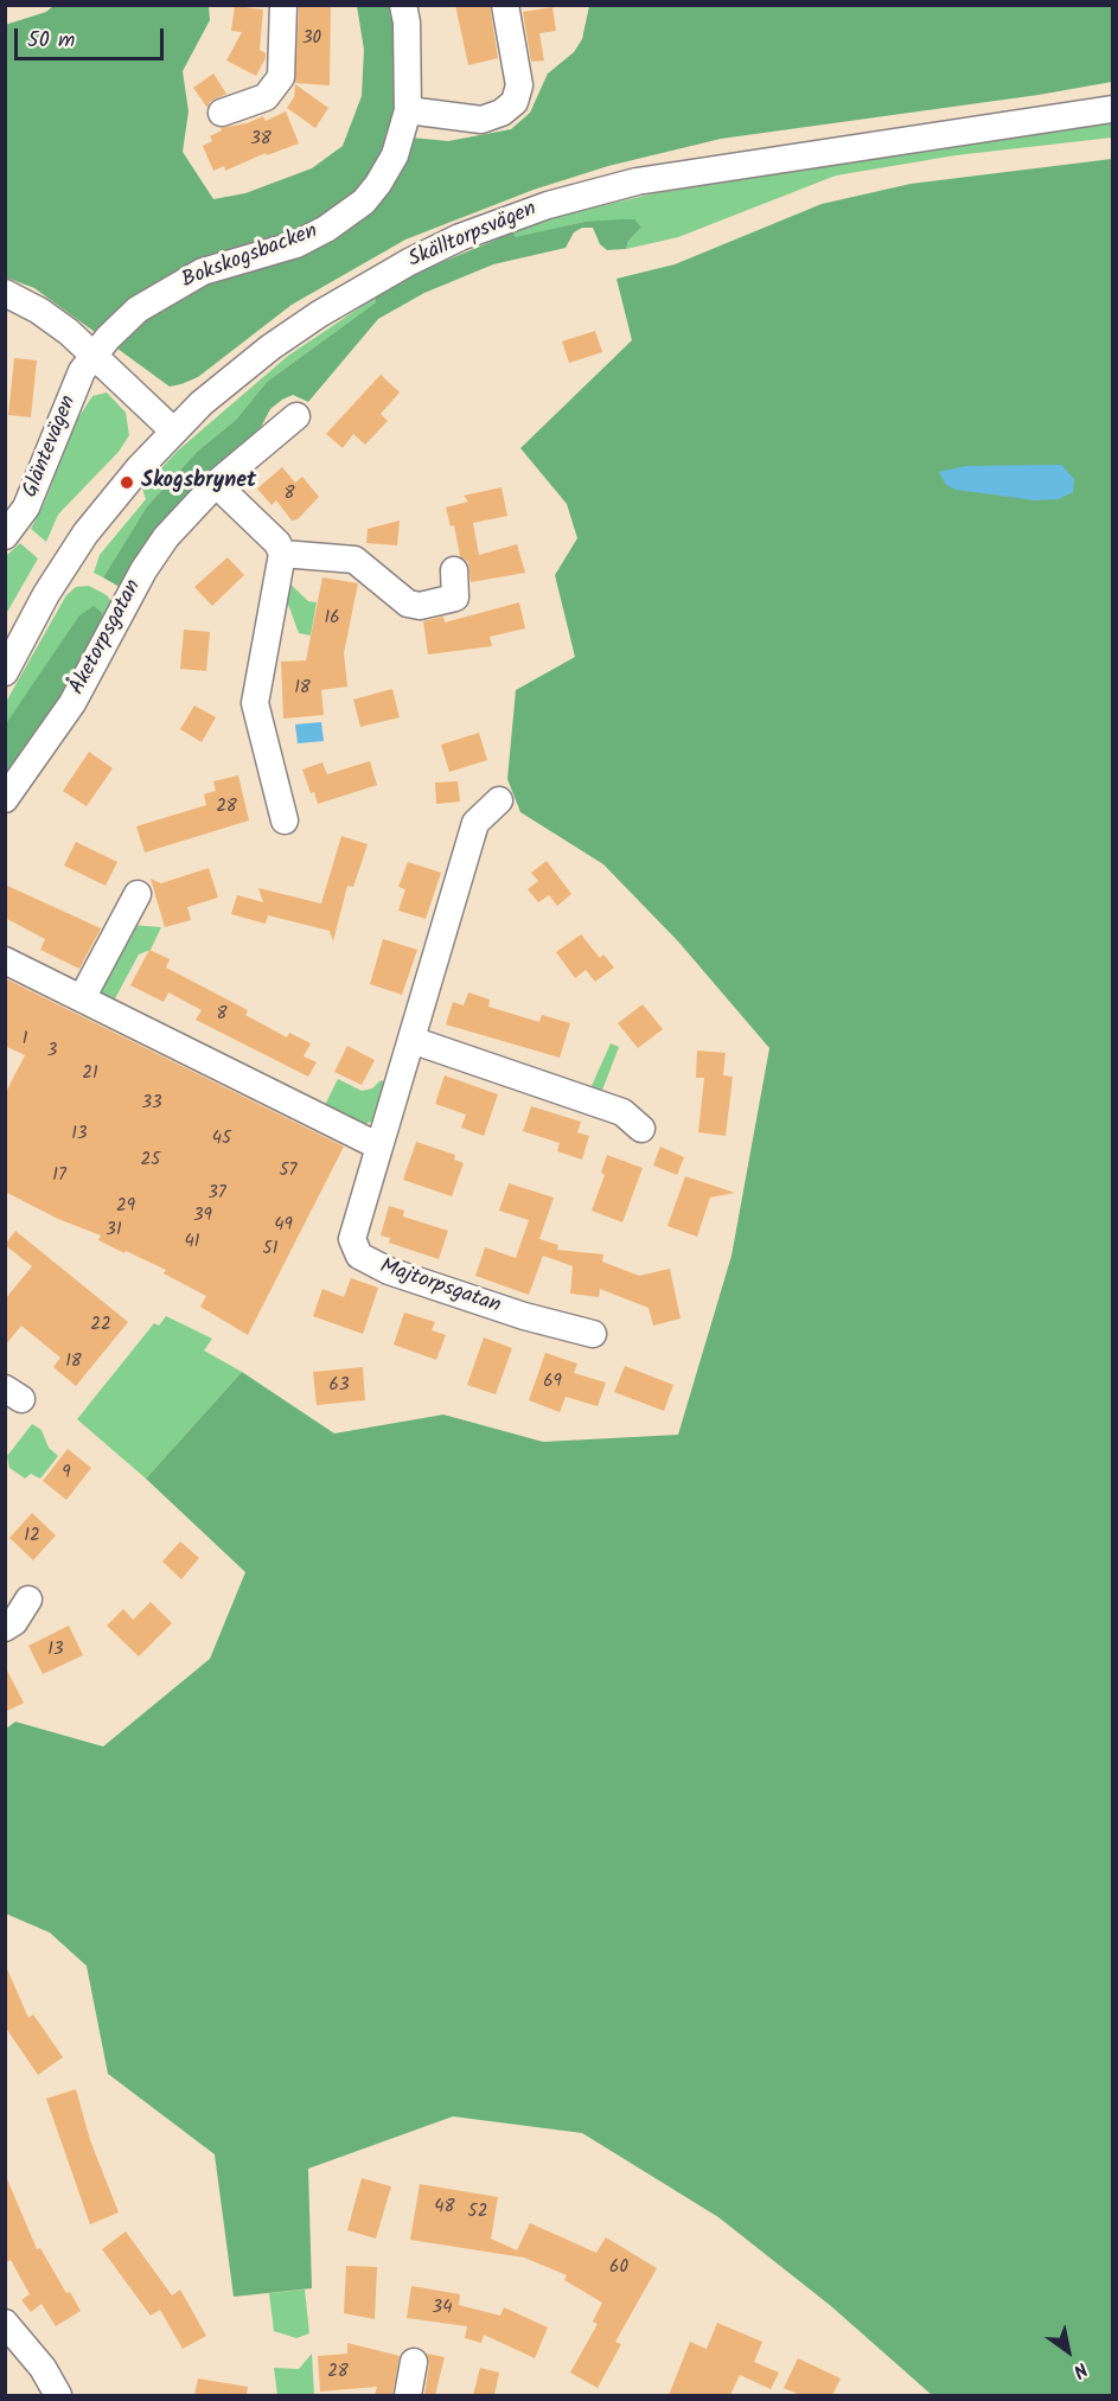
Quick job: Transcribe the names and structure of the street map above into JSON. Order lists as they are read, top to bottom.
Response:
{
  "streets": {
    "street": [
      "Skälltorpsvägen",
      "Bokskogsbacken",
      "Gläntevägen",
      "Åketorpsgatan",
      "Majtorpsgatan"
    ]
  },
  "crossings": [
    ["Bokskogsbacken", "Gläntevägen"]
  ],
  "places": ["Skogsbrynet"],
  "house_numbers": [
    "30",
    "38",
    "8",
    "16",
    "18",
    "28",
    "8",
    "1",
    "3",
    "21",
    "33",
    "13",
    "45",
    "25",
    "57",
    "17",
    "37",
    "29",
    "39",
    "49",
    "31",
    "41",
    "51",
    "22",
    "18",
    "69",
    "63",
    "9",
    "12",
    "13",
    "48",
    "52",
    "60",
    "34",
    "28"
  ],
  "scale_bar": "50 m",
  "north": "bottom right"
}
